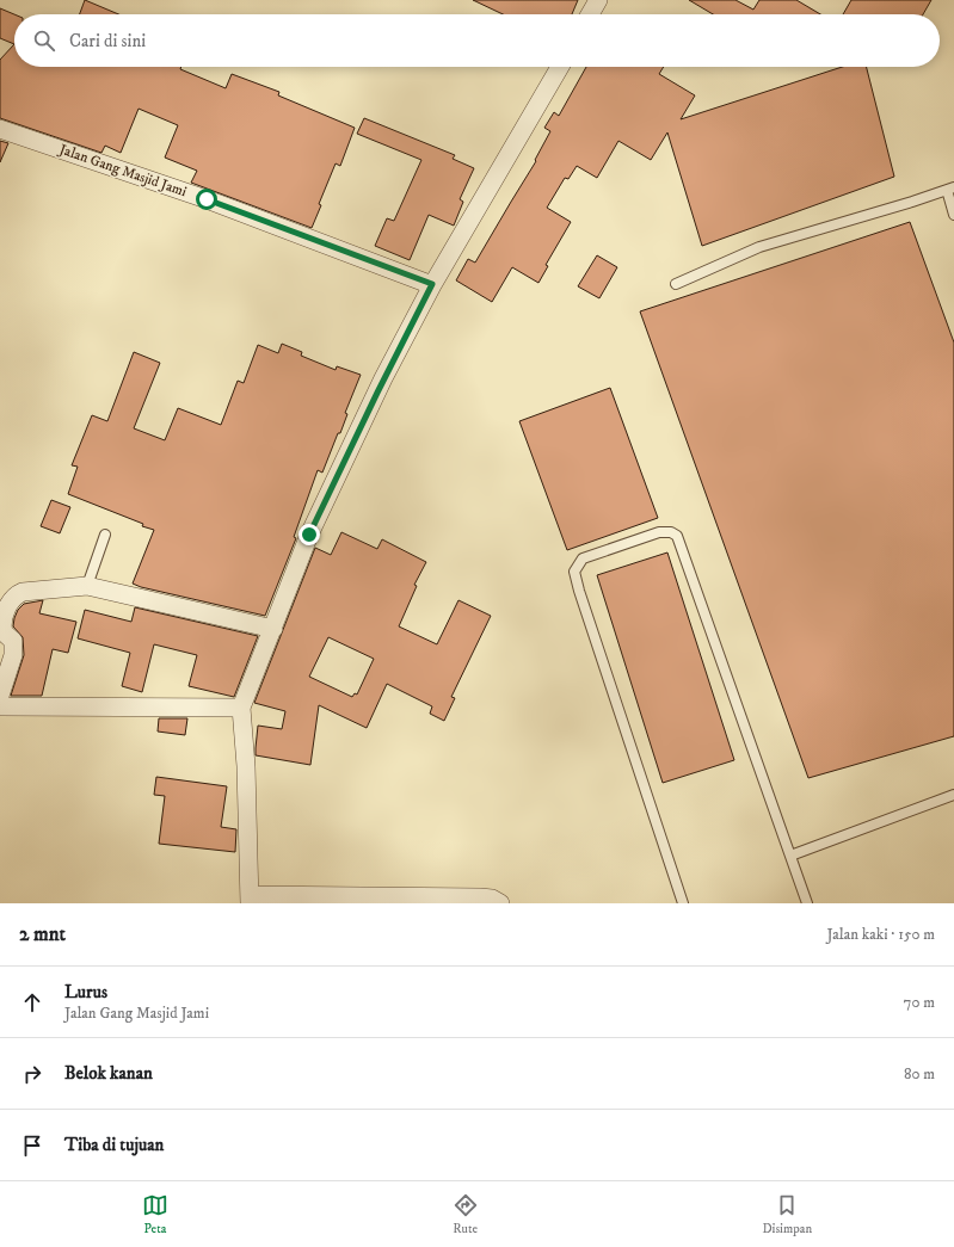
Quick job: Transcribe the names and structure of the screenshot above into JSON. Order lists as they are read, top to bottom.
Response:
{
  "streets": {
    "street": ["Jalan Gang Masjid Jami"]
  },
  "page": {
    "search": "Cari di sini",
    "heading": ["2 mnt", "Jalan kaki · 150 m"],
    "list": [
      ["Lurus", "Jalan Gang Masjid Jami", "70 m"],
      ["Belok kanan", "80 m"],
      "Tiba di tujuan"
    ],
    "nav": ["Peta", "Rute", "Disimpan"]
  }
}
